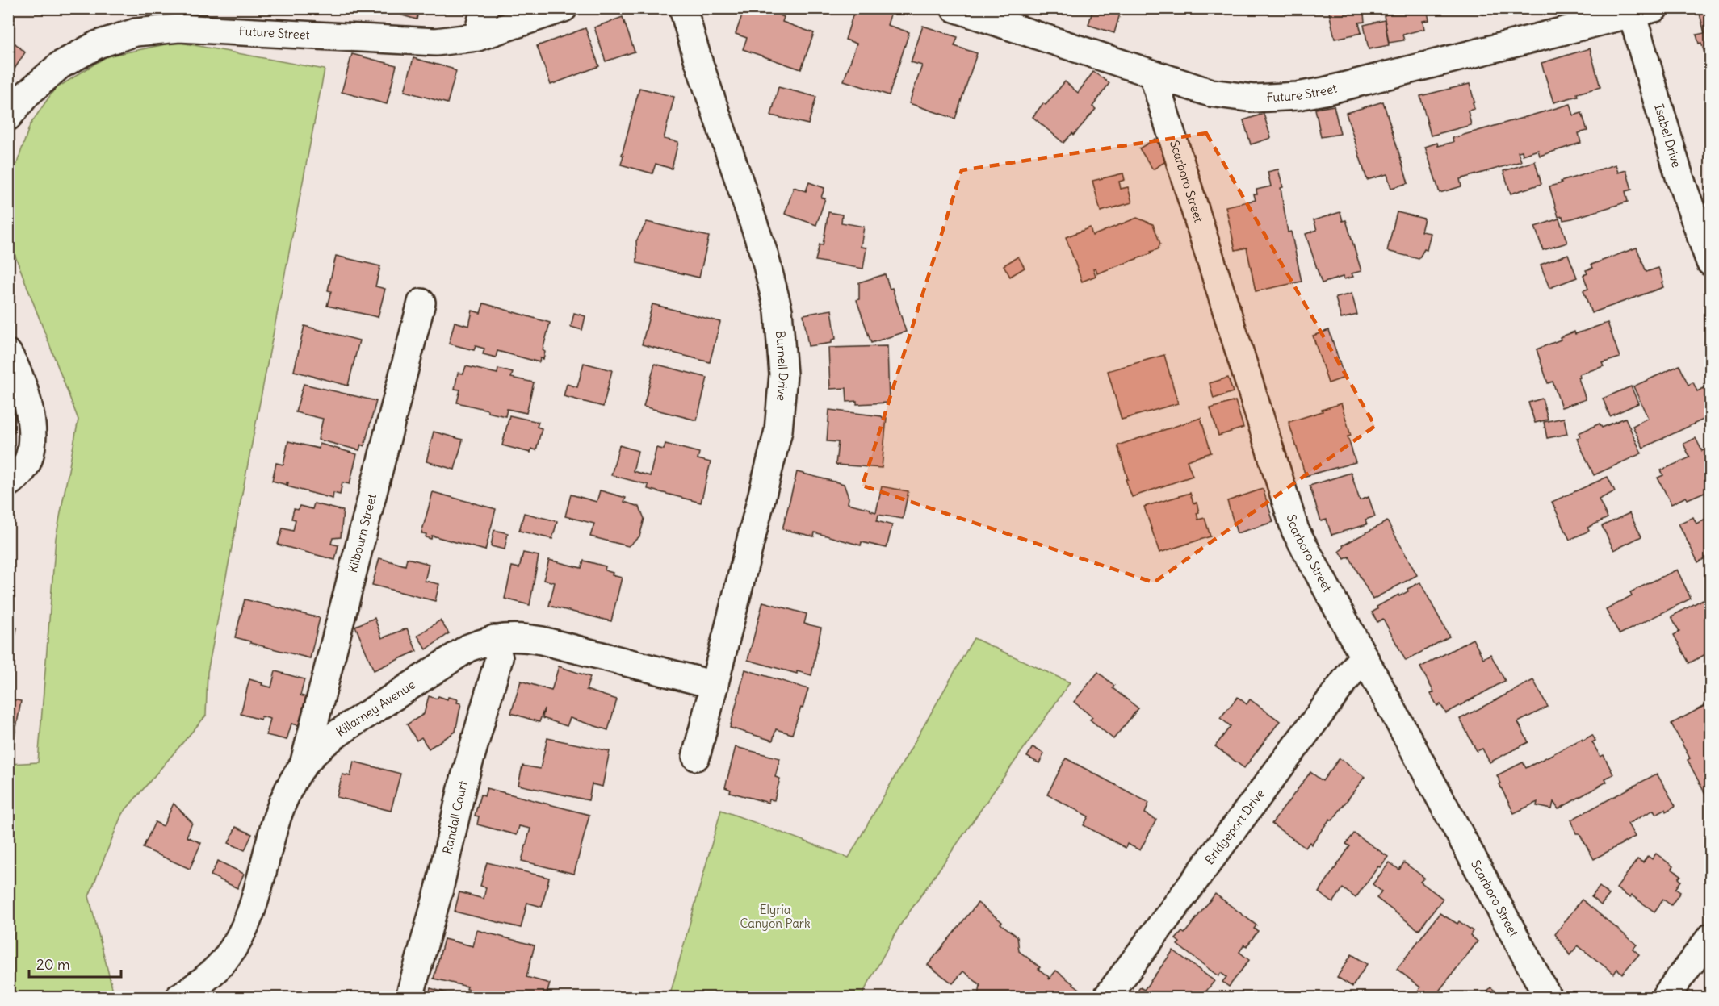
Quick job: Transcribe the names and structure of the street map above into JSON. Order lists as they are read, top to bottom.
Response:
{
  "streets": {
    "street": [
      "Future Street",
      "Isabel Drive",
      "Scarboro Street",
      "Burnell Drive",
      "Kilbourn Street",
      "Killarney Avenue",
      "Randall Court",
      "Bridgeport Drive"
    ]
  },
  "crossings": [
    ["Future Street", "Isabel Drive"],
    ["Future Street", "Scarboro Street"],
    ["Scarboro Street", "Bridgeport Drive"],
    ["Burnell Drive", "Killarney Avenue"],
    ["Kilbourn Street", "Killarney Avenue"],
    ["Killarney Avenue", "Randall Court"]
  ],
  "parks": ["Elyria Canyon Park"],
  "scale_bar": "20 m"
}
